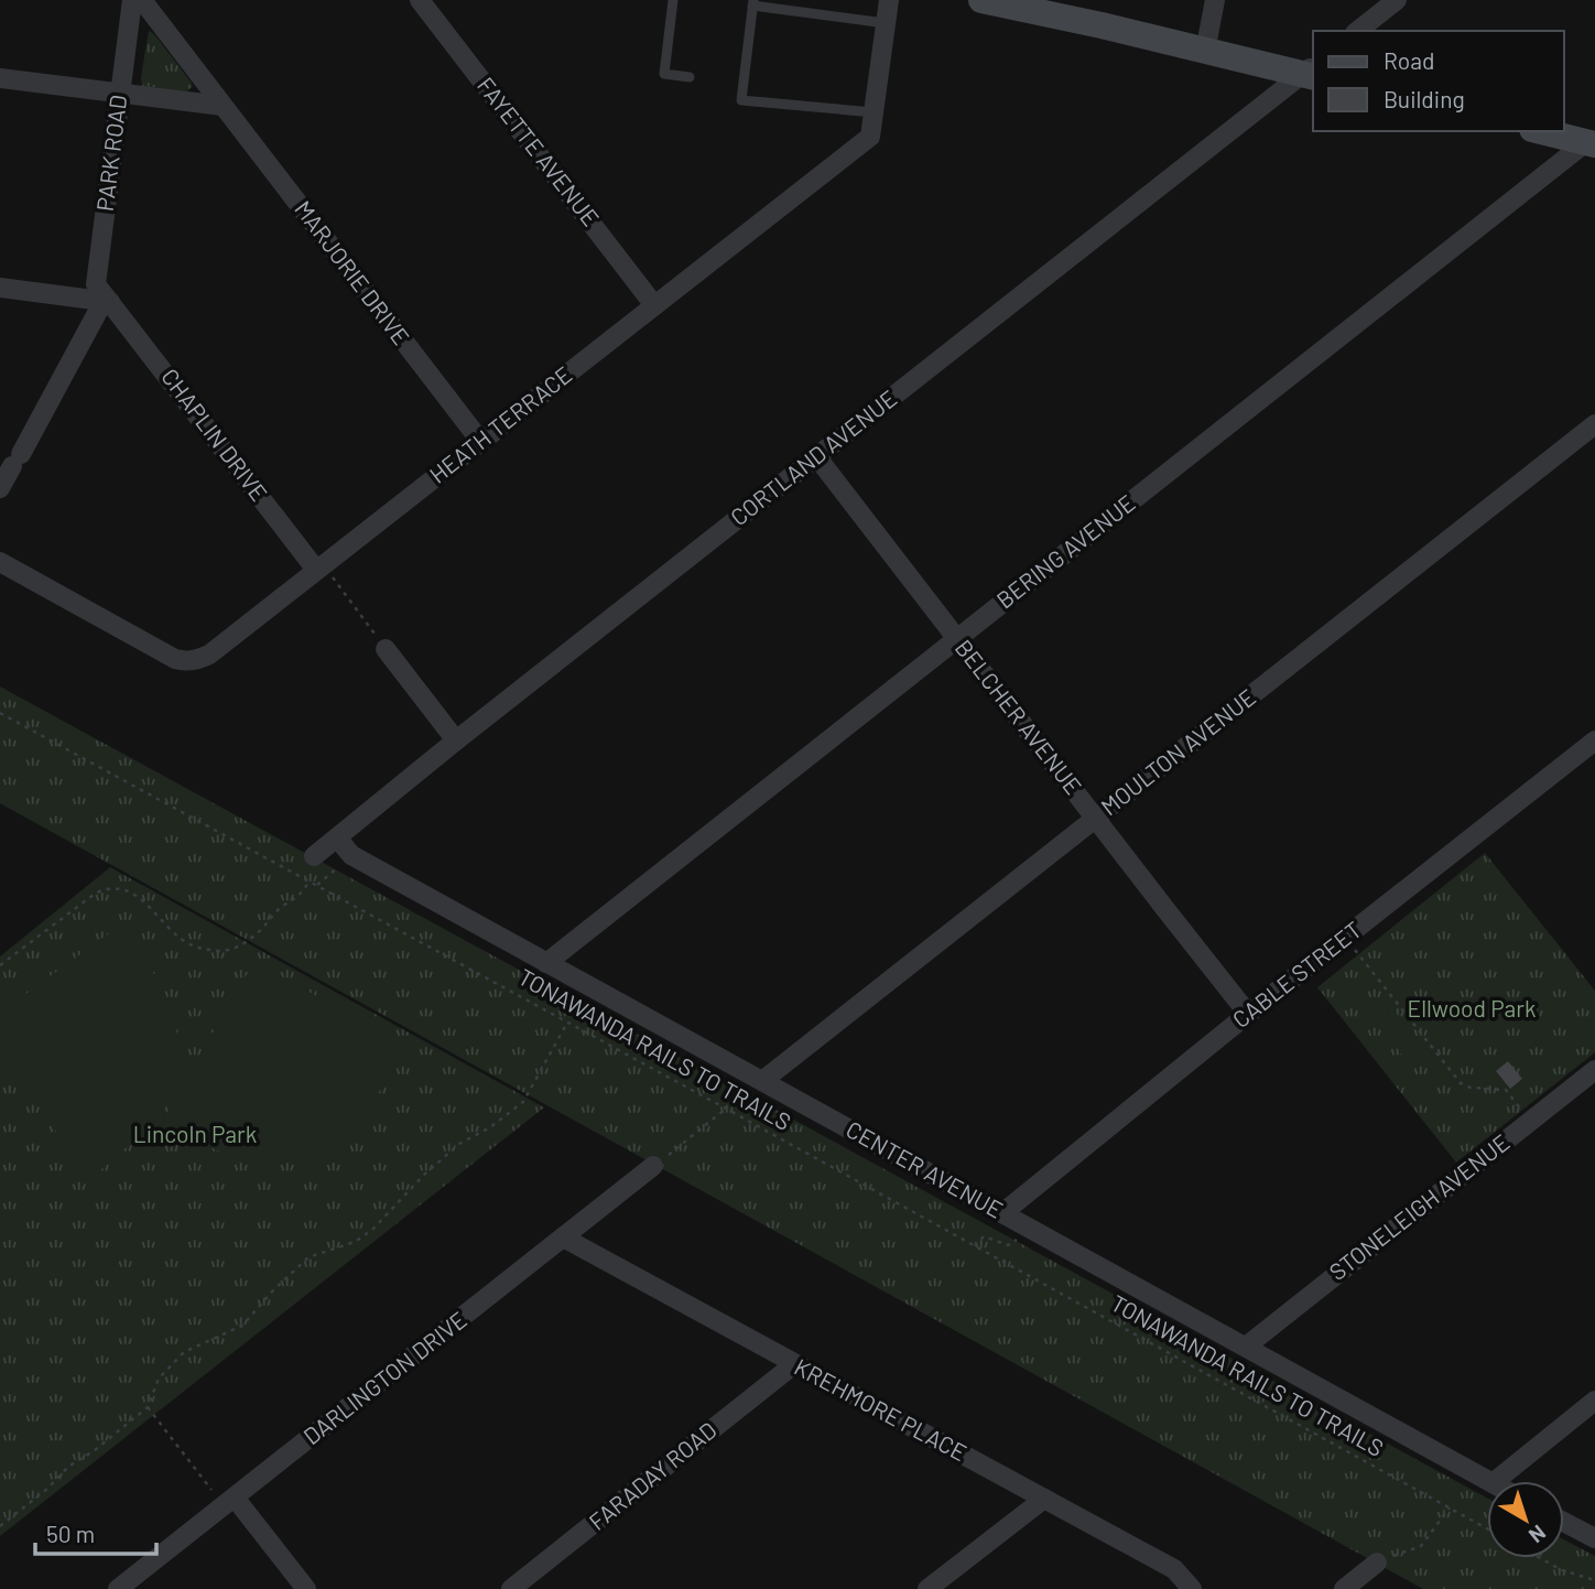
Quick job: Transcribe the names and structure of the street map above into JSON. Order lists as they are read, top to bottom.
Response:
{
  "streets": {
    "street": [
      "FAYETTE AVENUE",
      "PARK ROAD",
      "MARJORIE DRIVE",
      "HEATH TERRACE",
      "CHAPLIN DRIVE",
      "CORTLAND AVENUE",
      "BERING AVENUE",
      "BELCHER AVENUE",
      "MOULTON AVENUE",
      "CABLE STREET",
      "CENTER AVENUE",
      "STONELEIGH AVENUE",
      "DARLINGTON DRIVE",
      "KREHMORE PLACE",
      "FARADAY ROAD"
    ],
    "path": ["TONAWANDA RAILS TO TRAILS"]
  },
  "crossings": [
    ["FAYETTE AVENUE", "HEATH TERRACE"],
    ["PARK ROAD", "CHAPLIN DRIVE"],
    ["MARJORIE DRIVE", "HEATH TERRACE"],
    ["HEATH TERRACE", "CHAPLIN DRIVE"],
    ["CORTLAND AVENUE", "BELCHER AVENUE"],
    ["CORTLAND AVENUE", "CENTER AVENUE"],
    ["BERING AVENUE", "BELCHER AVENUE"],
    ["BERING AVENUE", "CENTER AVENUE"],
    ["BELCHER AVENUE", "MOULTON AVENUE"],
    ["BELCHER AVENUE", "CABLE STREET"],
    ["MOULTON AVENUE", "CENTER AVENUE"],
    ["CABLE STREET", "CENTER AVENUE"],
    ["CENTER AVENUE", "STONELEIGH AVENUE"],
    ["DARLINGTON DRIVE", "KREHMORE PLACE"],
    ["KREHMORE PLACE", "FARADAY ROAD"]
  ],
  "parks": ["Ellwood Park", "Lincoln Park"],
  "legend": ["Road", "Building"],
  "scale_bar": "50 m",
  "north": "bottom right"
}
